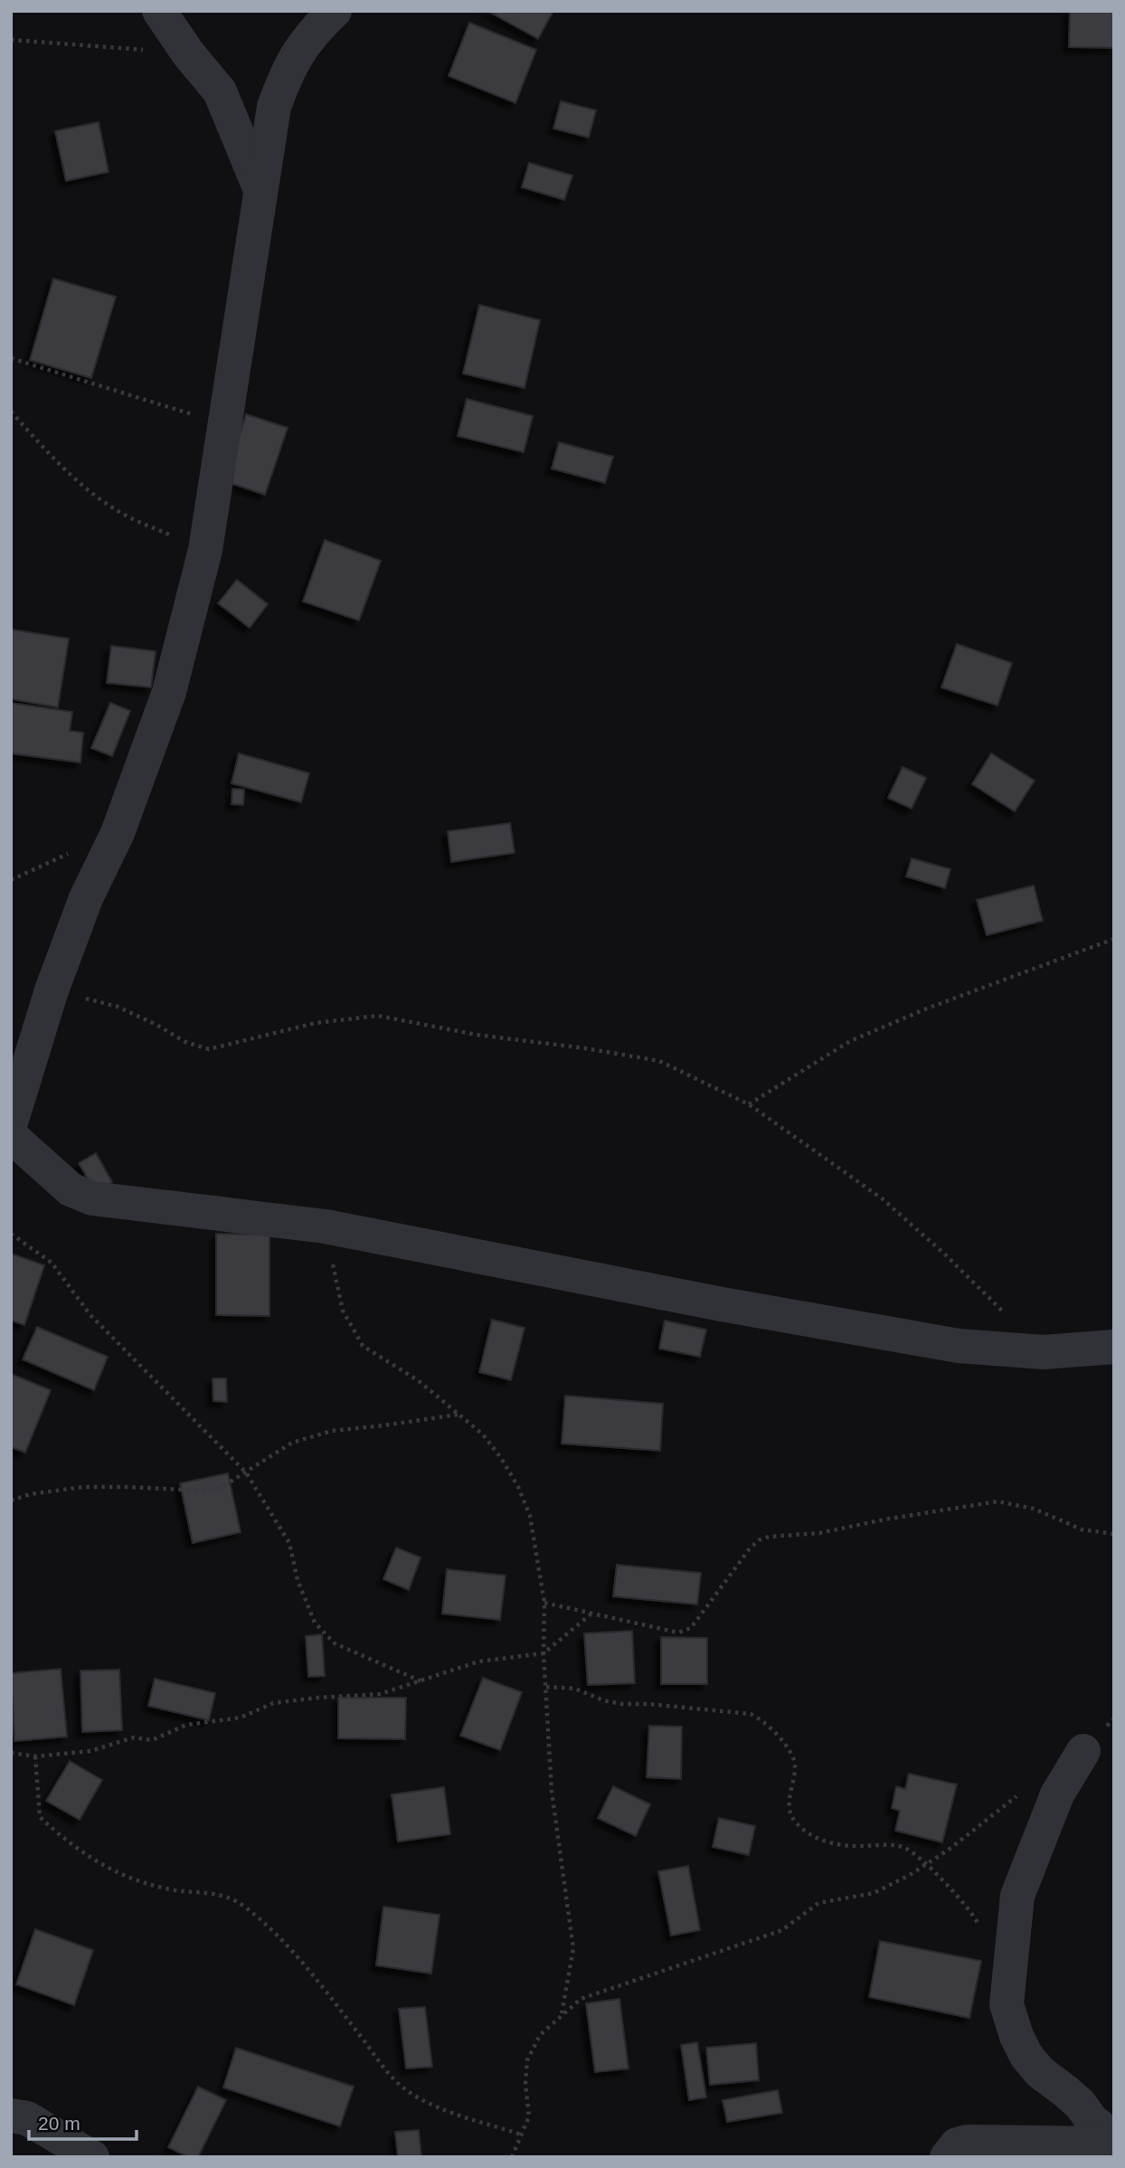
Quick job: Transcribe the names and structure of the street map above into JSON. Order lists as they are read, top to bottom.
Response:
{
  "scale_bar": "20 m"
}
